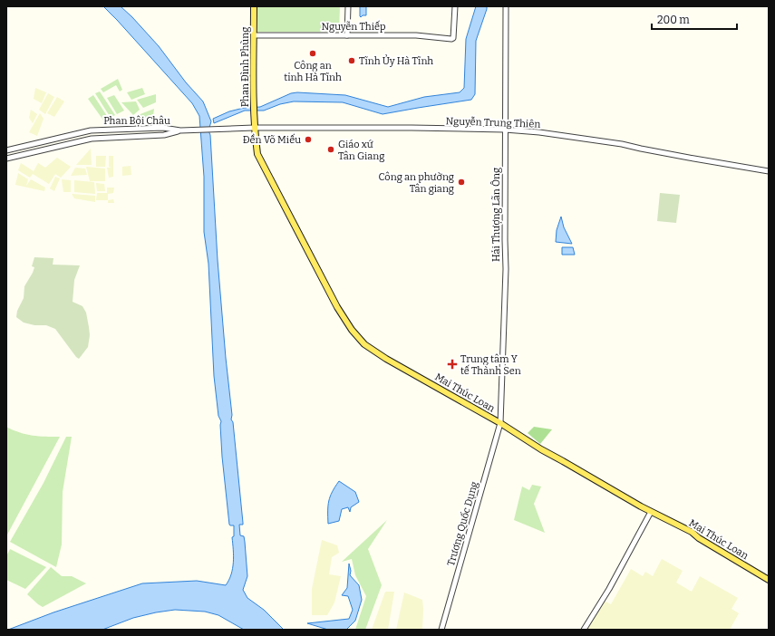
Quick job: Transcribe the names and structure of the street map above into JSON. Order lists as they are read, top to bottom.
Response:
{
  "streets": {
    "main road": ["Phan Đình Phùng", "Mai Thúc Loan"],
    "street": [
      "Nguyễn Thiếp",
      "Phan Bội Châu",
      "Nguyễn Trung Thiên",
      "Hải Thượng Lãn Ông",
      "Trương Quốc Dụng"
    ]
  },
  "crossings": [
    ["Nguyễn Thiếp", "Phan Đình Phùng"],
    ["Phan Đình Phùng", "Nguyễn Trung Thiên"],
    ["Phan Đình Phùng", "Mai Thúc Loan"],
    ["Phan Bội Châu", "Nguyễn Trung Thiên"],
    ["Nguyễn Trung Thiên", "Hải Thượng Lãn Ông"],
    ["Nguyễn Trung Thiên", "Mai Thúc Loan"],
    ["Hải Thượng Lãn Ông", "Mai Thúc Loan"],
    ["Hải Thượng Lãn Ông", "Trương Quốc Dụng"],
    ["Mai Thúc Loan", "Trương Quốc Dụng"]
  ],
  "places": {
    "other": [
      "Công an tỉnh Hà Tĩnh",
      "Tĩnh Ủy Hà Tĩnh",
      "Đền Võ Miếu",
      "Giáo xứ Tân Giang",
      "Công an phường Tân giang"
    ],
    "health": ["Trung tâm Y tế Thành Sen"]
  },
  "scale_bar": "200 m"
}
